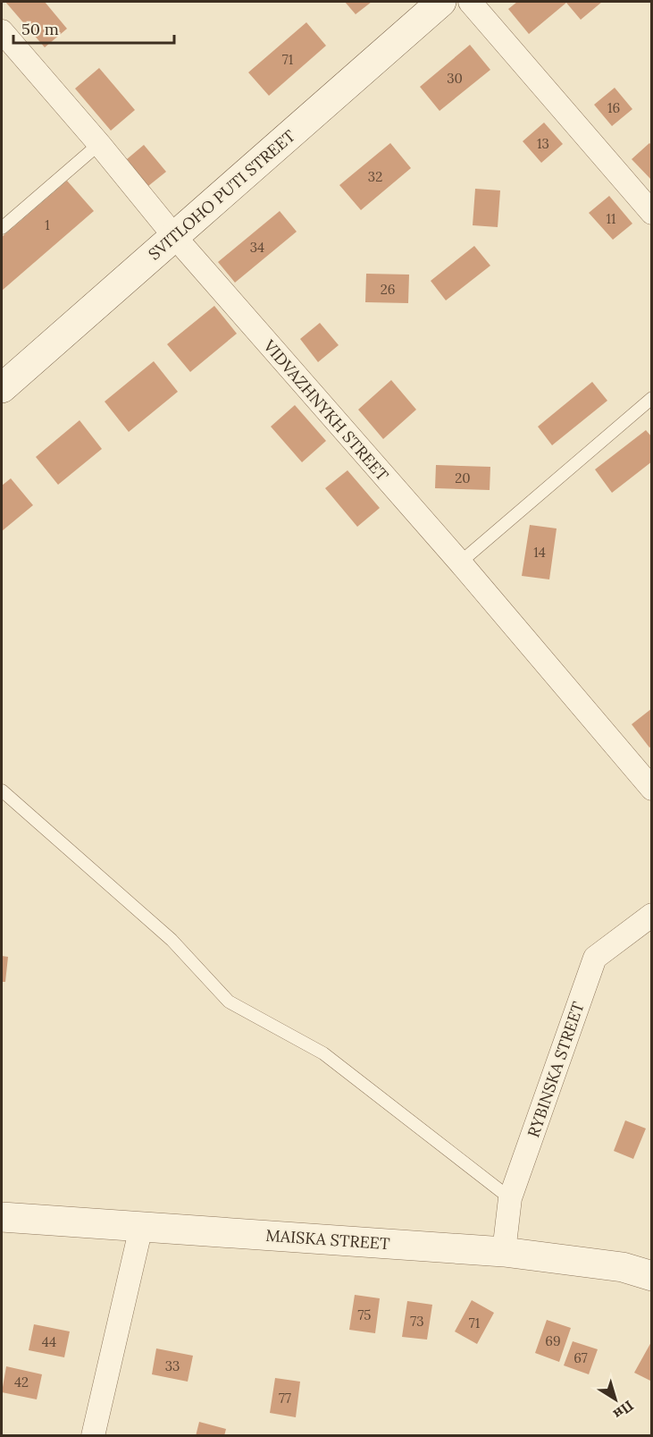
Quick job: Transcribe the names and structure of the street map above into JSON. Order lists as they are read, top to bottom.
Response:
{
  "streets": {
    "street": [
      "SVITLOHO PUTI STREET",
      "VIDVAZHNYKH STREET",
      "RYBINSKA STREET",
      "MAISKA STREET"
    ]
  },
  "crossings": [
    ["SVITLOHO PUTI STREET", "VIDVAZHNYKH STREET"],
    ["RYBINSKA STREET", "MAISKA STREET"]
  ],
  "house_numbers": [
    "71",
    "30",
    "16",
    "13",
    "32",
    "11",
    "1",
    "34",
    "26",
    "20",
    "14",
    "75",
    "73",
    "71",
    "69",
    "44",
    "67",
    "33",
    "42",
    "77"
  ],
  "scale_bar": "50 m",
  "north": "bottom right"
}
